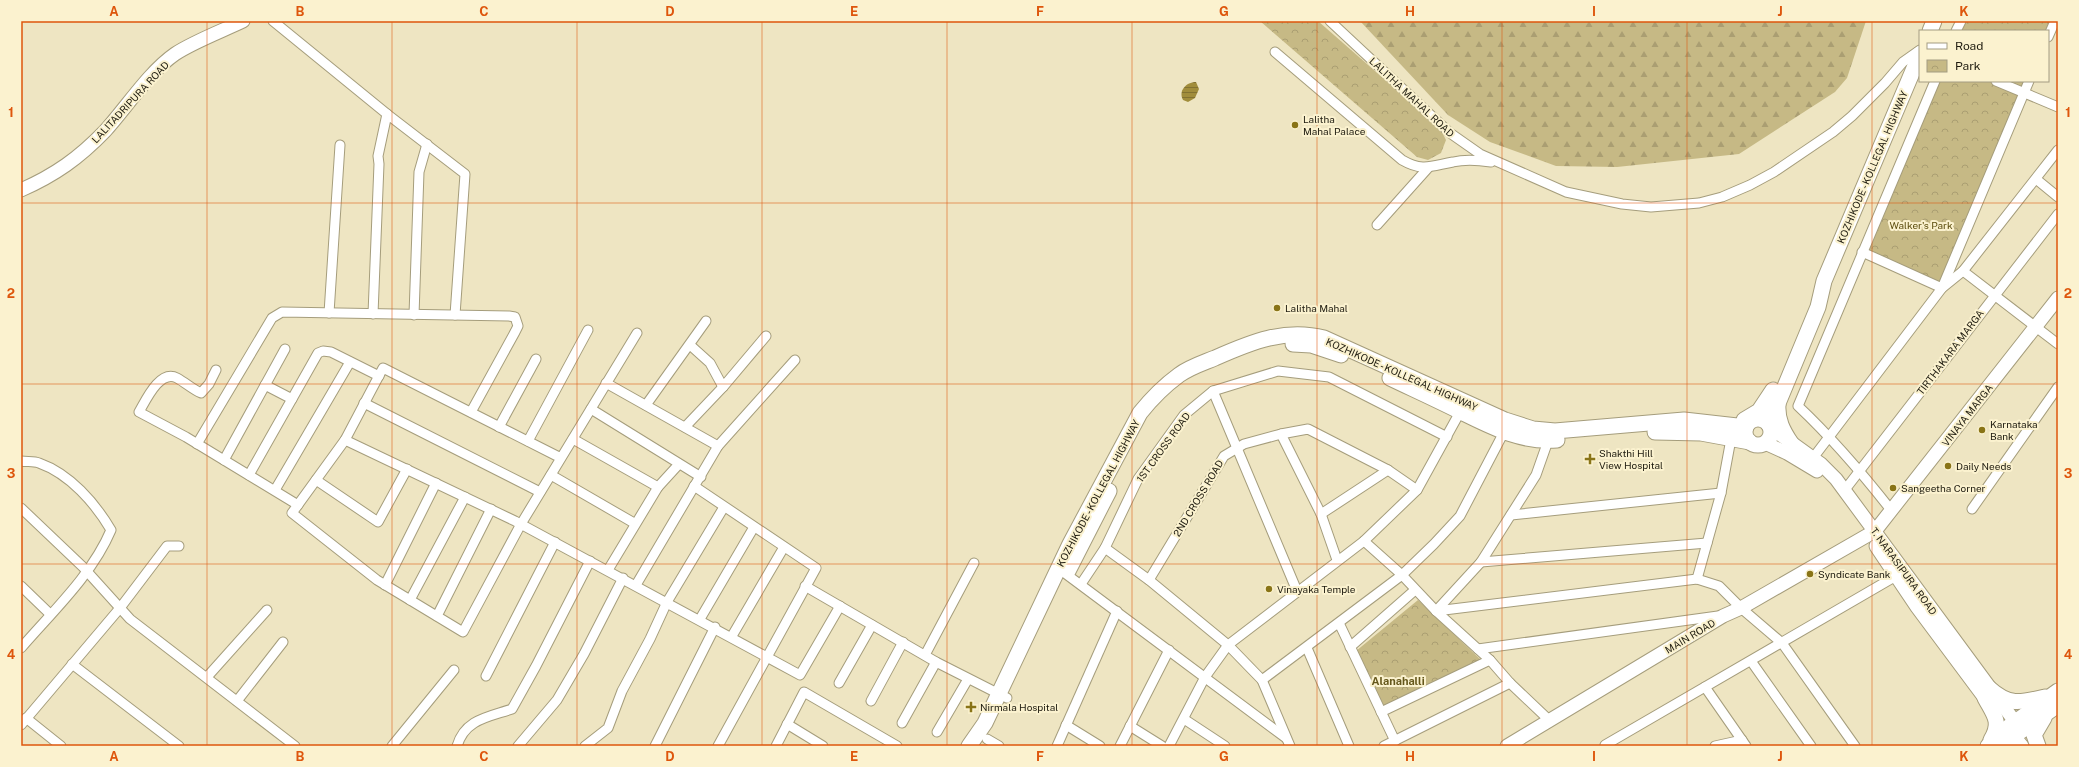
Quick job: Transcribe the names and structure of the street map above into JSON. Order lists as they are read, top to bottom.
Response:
{
  "streets": {
    "main road": ["KOZHIKODE - KOLLEGAL HIGHWAY"],
    "street": [
      "LALITHA MAHAL ROAD",
      "LALITADRIPURA ROAD",
      "TIRTHAKARA MARGA",
      "VINAYA MARGA",
      "1ST CROSS ROAD",
      "2ND CROSS ROAD",
      "T. NARASIPURA ROAD",
      "MAIN ROAD"
    ]
  },
  "crossings": [
    ["KOZHIKODE - KOLLEGAL HIGHWAY", "T. NARASIPURA ROAD"],
    ["TIRTHAKARA MARGA", "T. NARASIPURA ROAD"],
    ["VINAYA MARGA", "T. NARASIPURA ROAD"],
    ["VINAYA MARGA", "MAIN ROAD"],
    ["T. NARASIPURA ROAD", "MAIN ROAD"]
  ],
  "districts": ["Alanahalli"],
  "parks": ["Walker's Park"],
  "places": {
    "other": [
      "Lalitha Mahal Palace",
      "Lalitha Mahal",
      "Karnataka Bank",
      "Daily Needs",
      "Sangeetha Corner",
      "Syndicate Bank",
      "Vinayaka Temple"
    ],
    "health": ["Shakthi Hill View Hospital", "Nirmala Hospital"]
  },
  "legend": ["Road", "Park"],
  "grid": {
    "columns": [
      "A",
      "B",
      "C",
      "D",
      "E",
      "F",
      "G",
      "H",
      "I",
      "J",
      "K"
    ],
    "rows": [
      "1",
      "2",
      "3",
      "4"
    ]
  }
}
